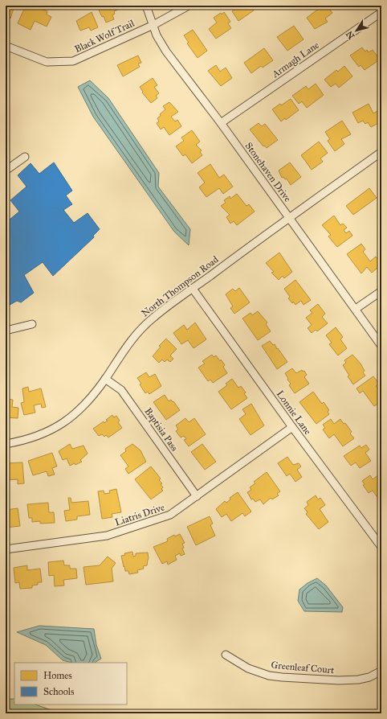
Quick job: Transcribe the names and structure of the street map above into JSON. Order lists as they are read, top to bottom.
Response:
{
  "streets": {
    "street": [
      "Black Wolf Trail",
      "Armagh Lane",
      "Stonehaven Drive",
      "North Thompson Road",
      "Lonnie Lane",
      "Baptisia Pass",
      "Liatris Drive",
      "Greenleaf Court"
    ]
  },
  "crossings": [
    ["Black Wolf Trail", "Stonehaven Drive"],
    ["Armagh Lane", "Stonehaven Drive"],
    ["Stonehaven Drive", "North Thompson Road"],
    ["North Thompson Road", "Lonnie Lane"],
    ["North Thompson Road", "Baptisia Pass"],
    ["Lonnie Lane", "Liatris Drive"],
    ["Baptisia Pass", "Liatris Drive"]
  ],
  "legend": ["Homes", "Schools"],
  "north": "bottom left"
}
